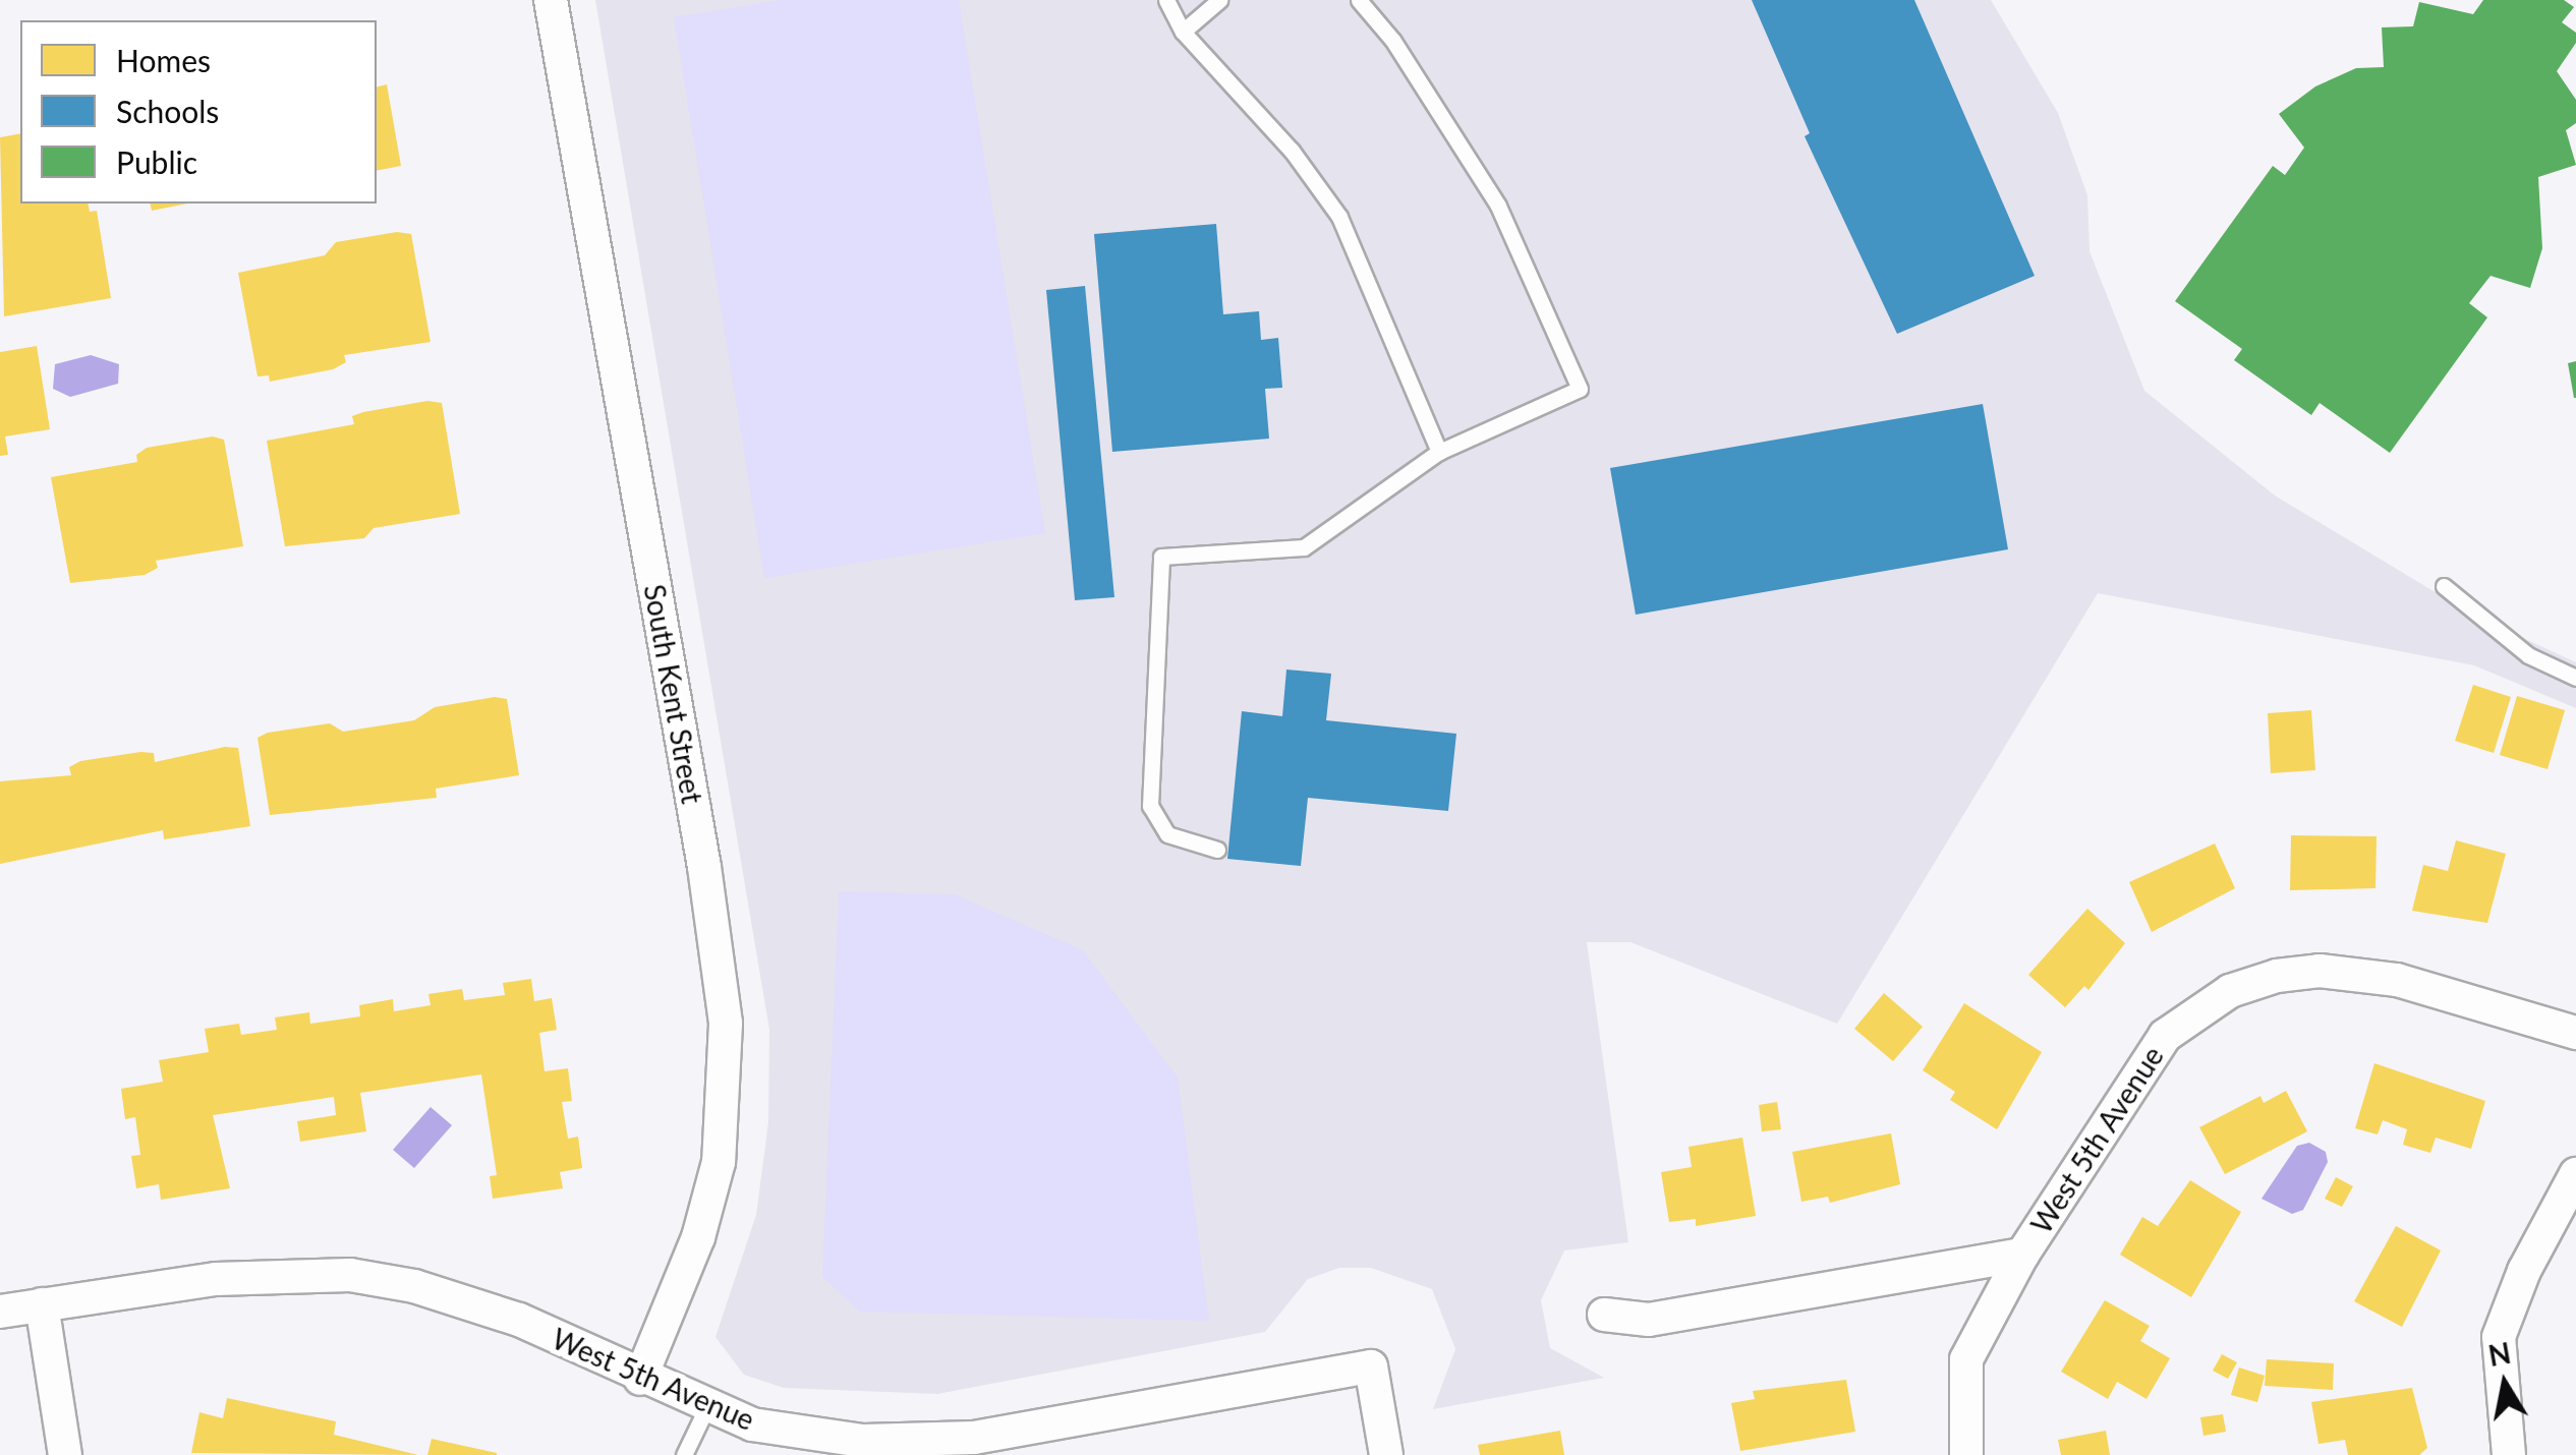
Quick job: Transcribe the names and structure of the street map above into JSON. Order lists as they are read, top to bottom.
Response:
{
  "streets": {
    "street": ["South Kent Street", "West 5th Avenue"]
  },
  "crossings": [
    ["South Kent Street", "West 5th Avenue"]
  ],
  "legend": ["Homes", "Schools", "Public"],
  "north": "top"
}
